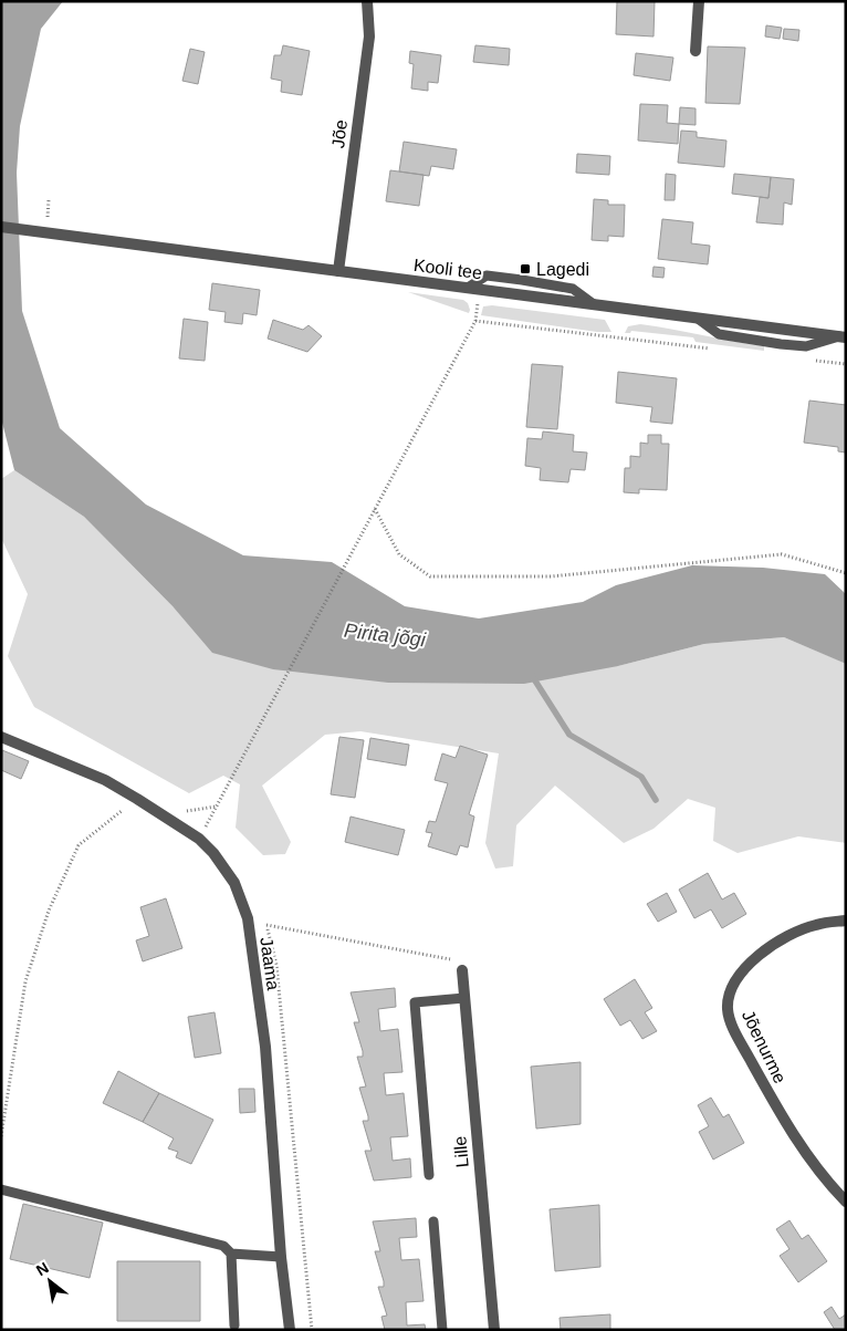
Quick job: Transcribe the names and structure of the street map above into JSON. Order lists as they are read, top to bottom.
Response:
{
  "streets": {
    "street": [
      "Jõe",
      "Kooli tee",
      "Jaama",
      "Jõenurme",
      "Lille"
    ]
  },
  "crossings": [
    ["Jõe", "Kooli tee"]
  ],
  "water": ["Pirita jõgi"],
  "places": {
    "transit": ["Lagedi"]
  },
  "north": "top left"
}
